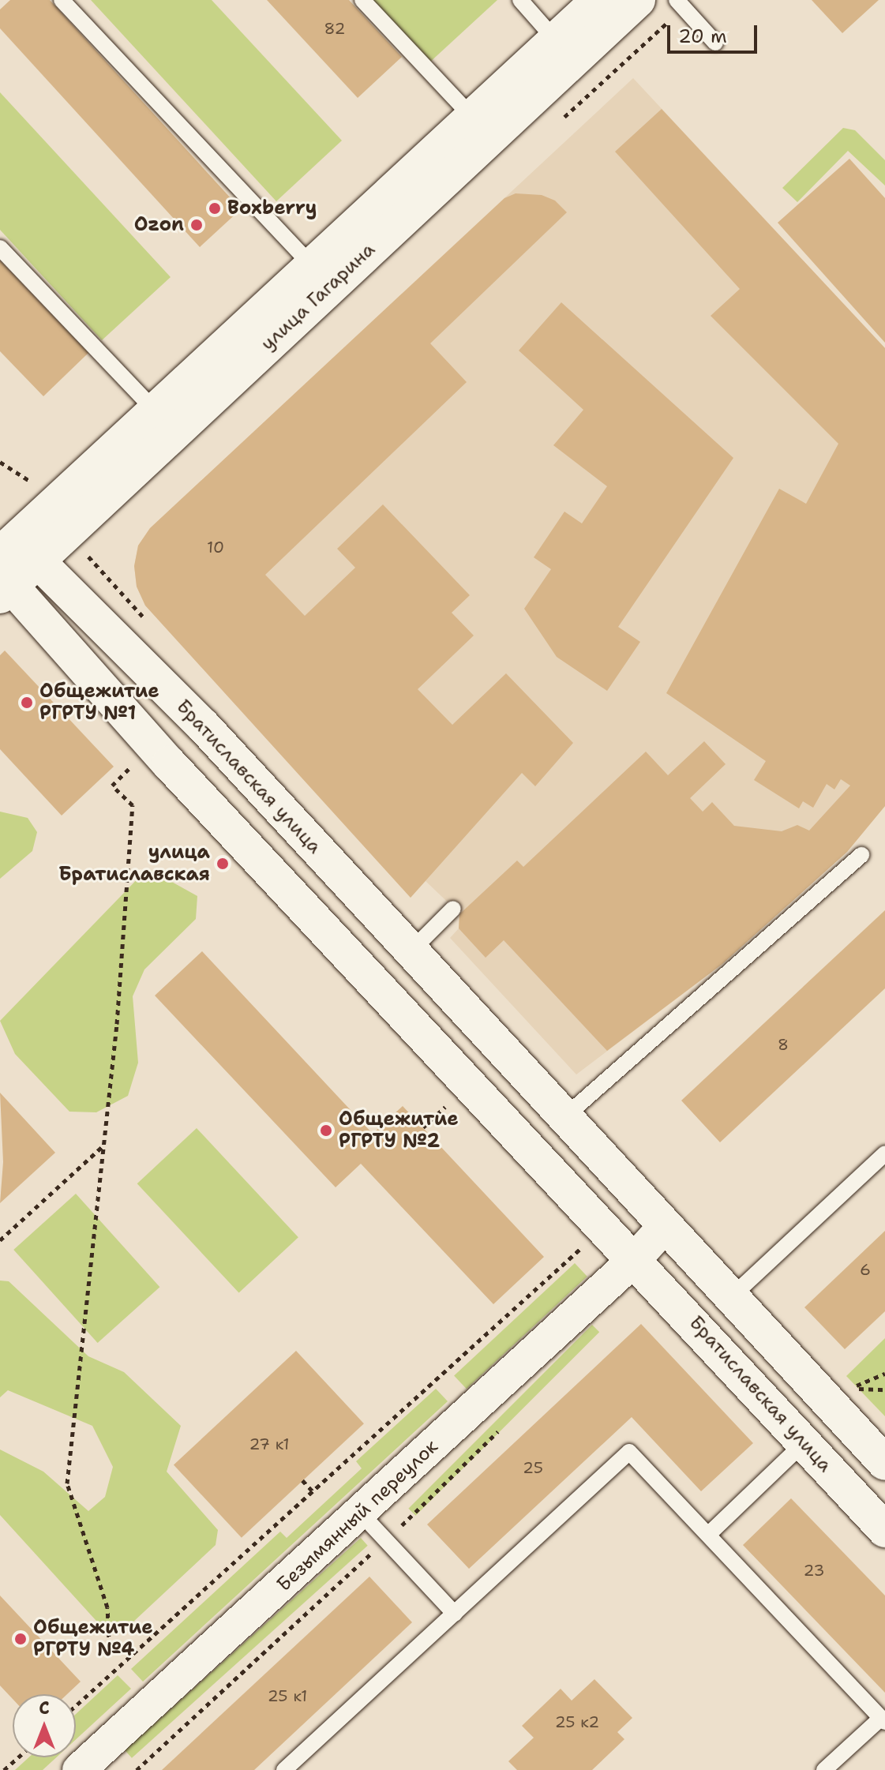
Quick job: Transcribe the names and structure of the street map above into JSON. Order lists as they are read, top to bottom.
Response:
{
  "streets": {
    "street": ["улица Гагарина", "Братиславская улица", "Безымянный переулок"]
  },
  "crossings": [
    ["улица Гагарина", "Братиславская улица"],
    ["Братиславская улица", "Безымянный переулок"]
  ],
  "places": [
    "Boxberry",
    "Ozon",
    "Общежитие РГРТУ №1",
    "улица Братиславская",
    "Общежитие РГРТУ №2",
    "Общежитие РГРТУ №4"
  ],
  "house_numbers": [
    "82",
    "10",
    "8",
    "6",
    "27 к1",
    "25",
    "23",
    "25 к1",
    "25 к2"
  ],
  "scale_bar": "20 m",
  "north": "top"
}
